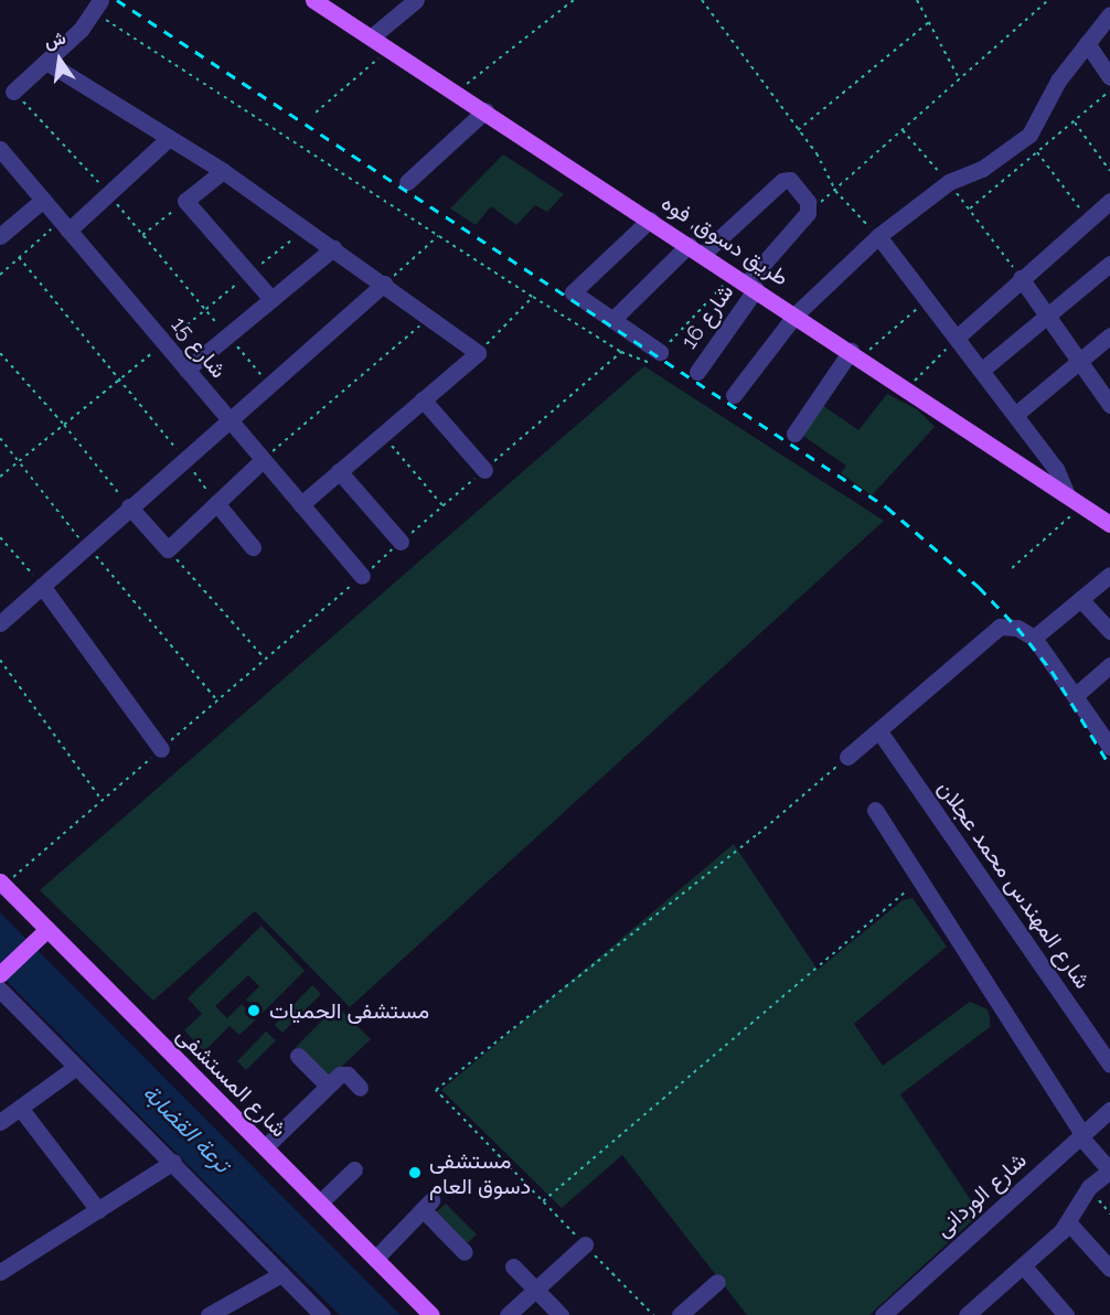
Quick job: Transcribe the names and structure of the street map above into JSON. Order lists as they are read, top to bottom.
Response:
{
  "streets": {
    "main road": ["طريق دسوق, فوه", "شارع المستشفى"],
    "street": [
      "شارع 16",
      "شارع 15",
      "شارع المهندس محمد عجلان",
      "شارع الوردانى"
    ]
  },
  "crossings": [
    ["طريق دسوق, فوه", "شارع 16"]
  ],
  "water": ["ترعة القضابة"],
  "places": ["مستشفى الحميات", "مستشفى دسوق العام"],
  "north": "top"
}
